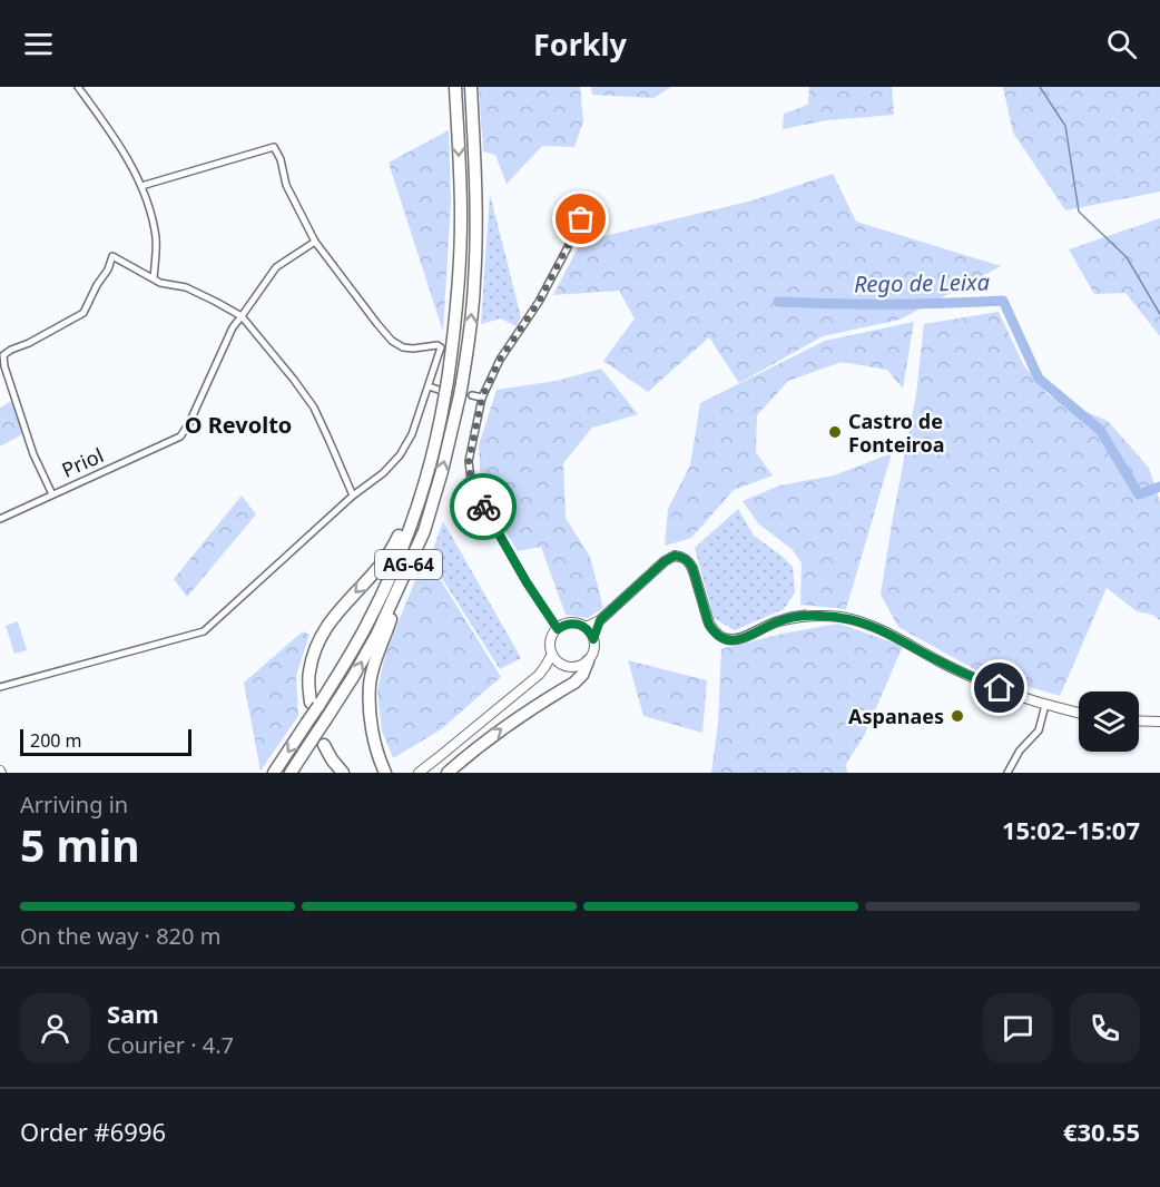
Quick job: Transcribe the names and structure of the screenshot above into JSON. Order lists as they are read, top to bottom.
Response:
{
  "streets": {
    "highway": ["AG-64"],
    "street": ["Priol"]
  },
  "districts": ["O Revolto"],
  "water": ["Rego de Leixa"],
  "places": ["Castro de Fonteiroa", "Aspanaes"],
  "scale_bar": "200 m",
  "page": {
    "header": "Forkly",
    "scale": "200 m",
    "heading": ["5 min", "Arriving in", "15:02–15:07"],
    "panel": [
      "Sam",
      "Courier · 4.7",
      "Order #6996",
      "€30.55"
    ],
    "bar": "On the way · 820 m"
  }
}
